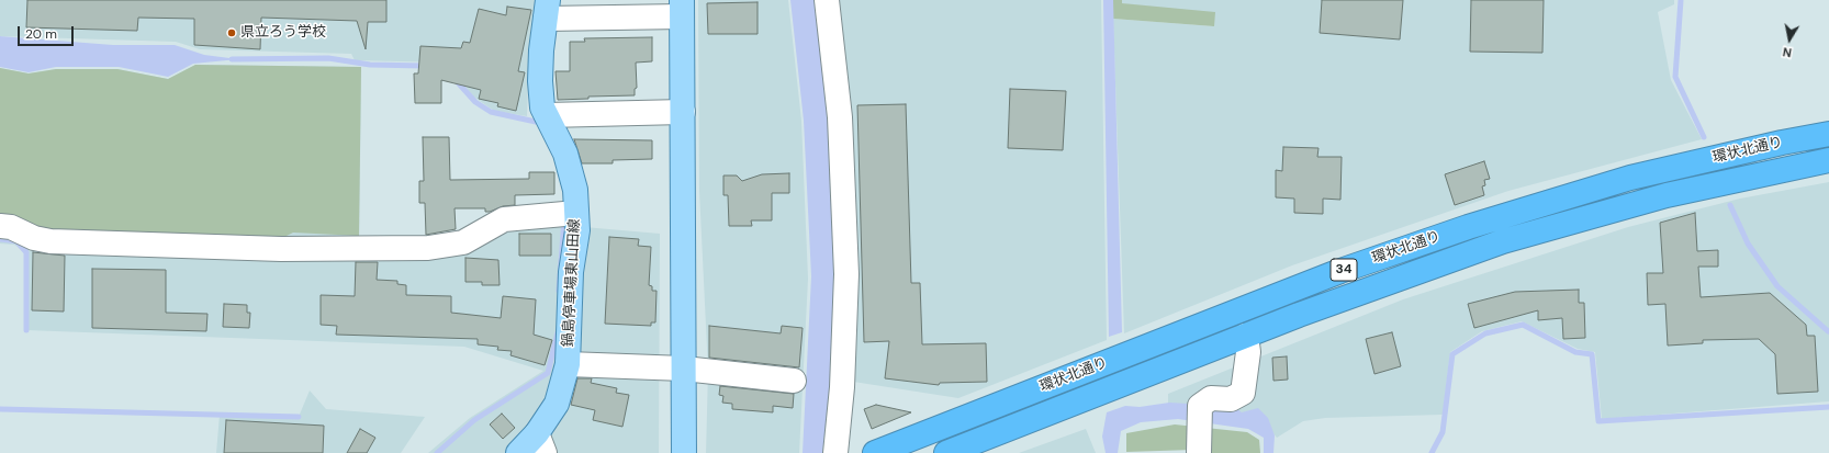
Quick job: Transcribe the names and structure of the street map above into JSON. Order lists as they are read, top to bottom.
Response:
{
  "streets": {
    "highway": ["環状北通り", "34"],
    "main road": ["鍋島停車場東山田線"]
  },
  "places": ["県立ろう学校"],
  "scale_bar": "20 m",
  "north": "bottom"
}
